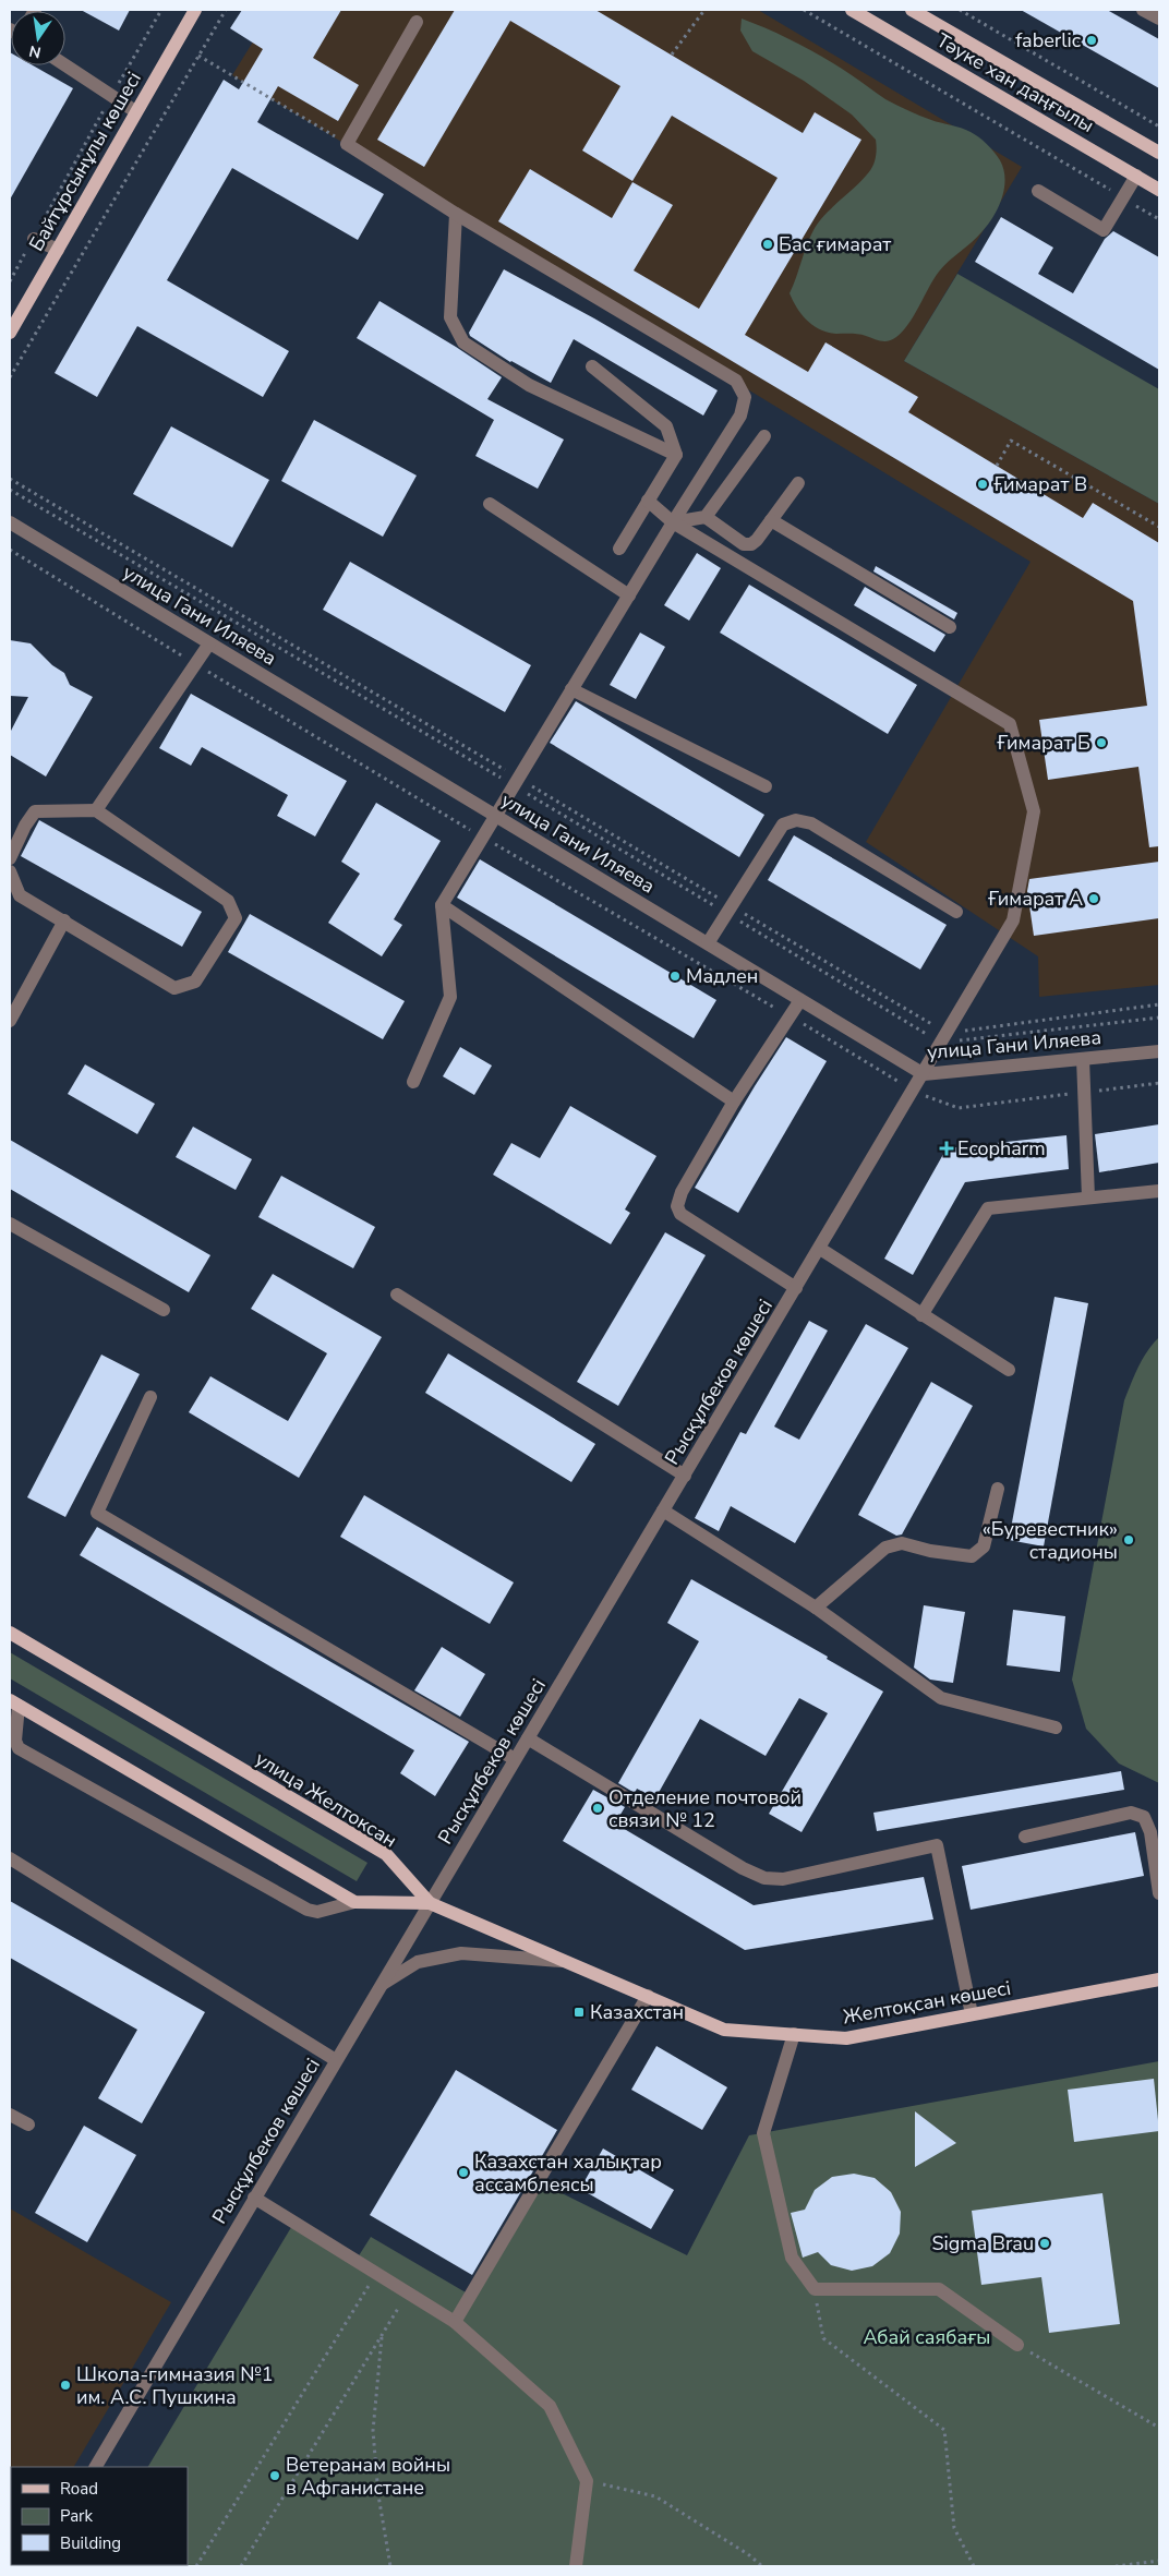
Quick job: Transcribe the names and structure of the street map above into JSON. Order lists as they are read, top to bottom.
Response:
{
  "streets": {
    "main road": [
      "Тәуке хан даңғылы",
      "Байтұрсынұлы көшесі",
      "улица Желтоксан",
      "Желтоқсан көшесі"
    ],
    "street": ["улица Гани Иляева", "Рысқұлбеков көшесі"]
  },
  "crossings": [
    ["улица Гани Иляева", "Рысқұлбеков көшесі"],
    ["Рысқұлбеков көшесі", "улица Желтоксан"],
    ["Рысқұлбеков көшесі", "Желтоқсан көшесі"],
    ["улица Желтоксан", "Желтоқсан көшесі"]
  ],
  "parks": ["Абай саябағы"],
  "places": {
    "other": [
      "faberlic",
      "Бас ғимарат",
      "Ғимарат В",
      "Ғимарат Б",
      "Ғимарат А",
      "Мадлен",
      "«Буревестник» стадионы",
      "Отделение почтовой связи № 12",
      "Казахстан халықтар ассамблеясы",
      "Sigma Brau",
      "Школа-гимназия №1 им. А.С. Пушкина",
      "Ветеранам войны в Афганистане"
    ],
    "health": ["Ecopharm"],
    "transit": ["Казахстан"]
  },
  "legend": ["Road", "Park", "Building"],
  "north": "bottom"
}
